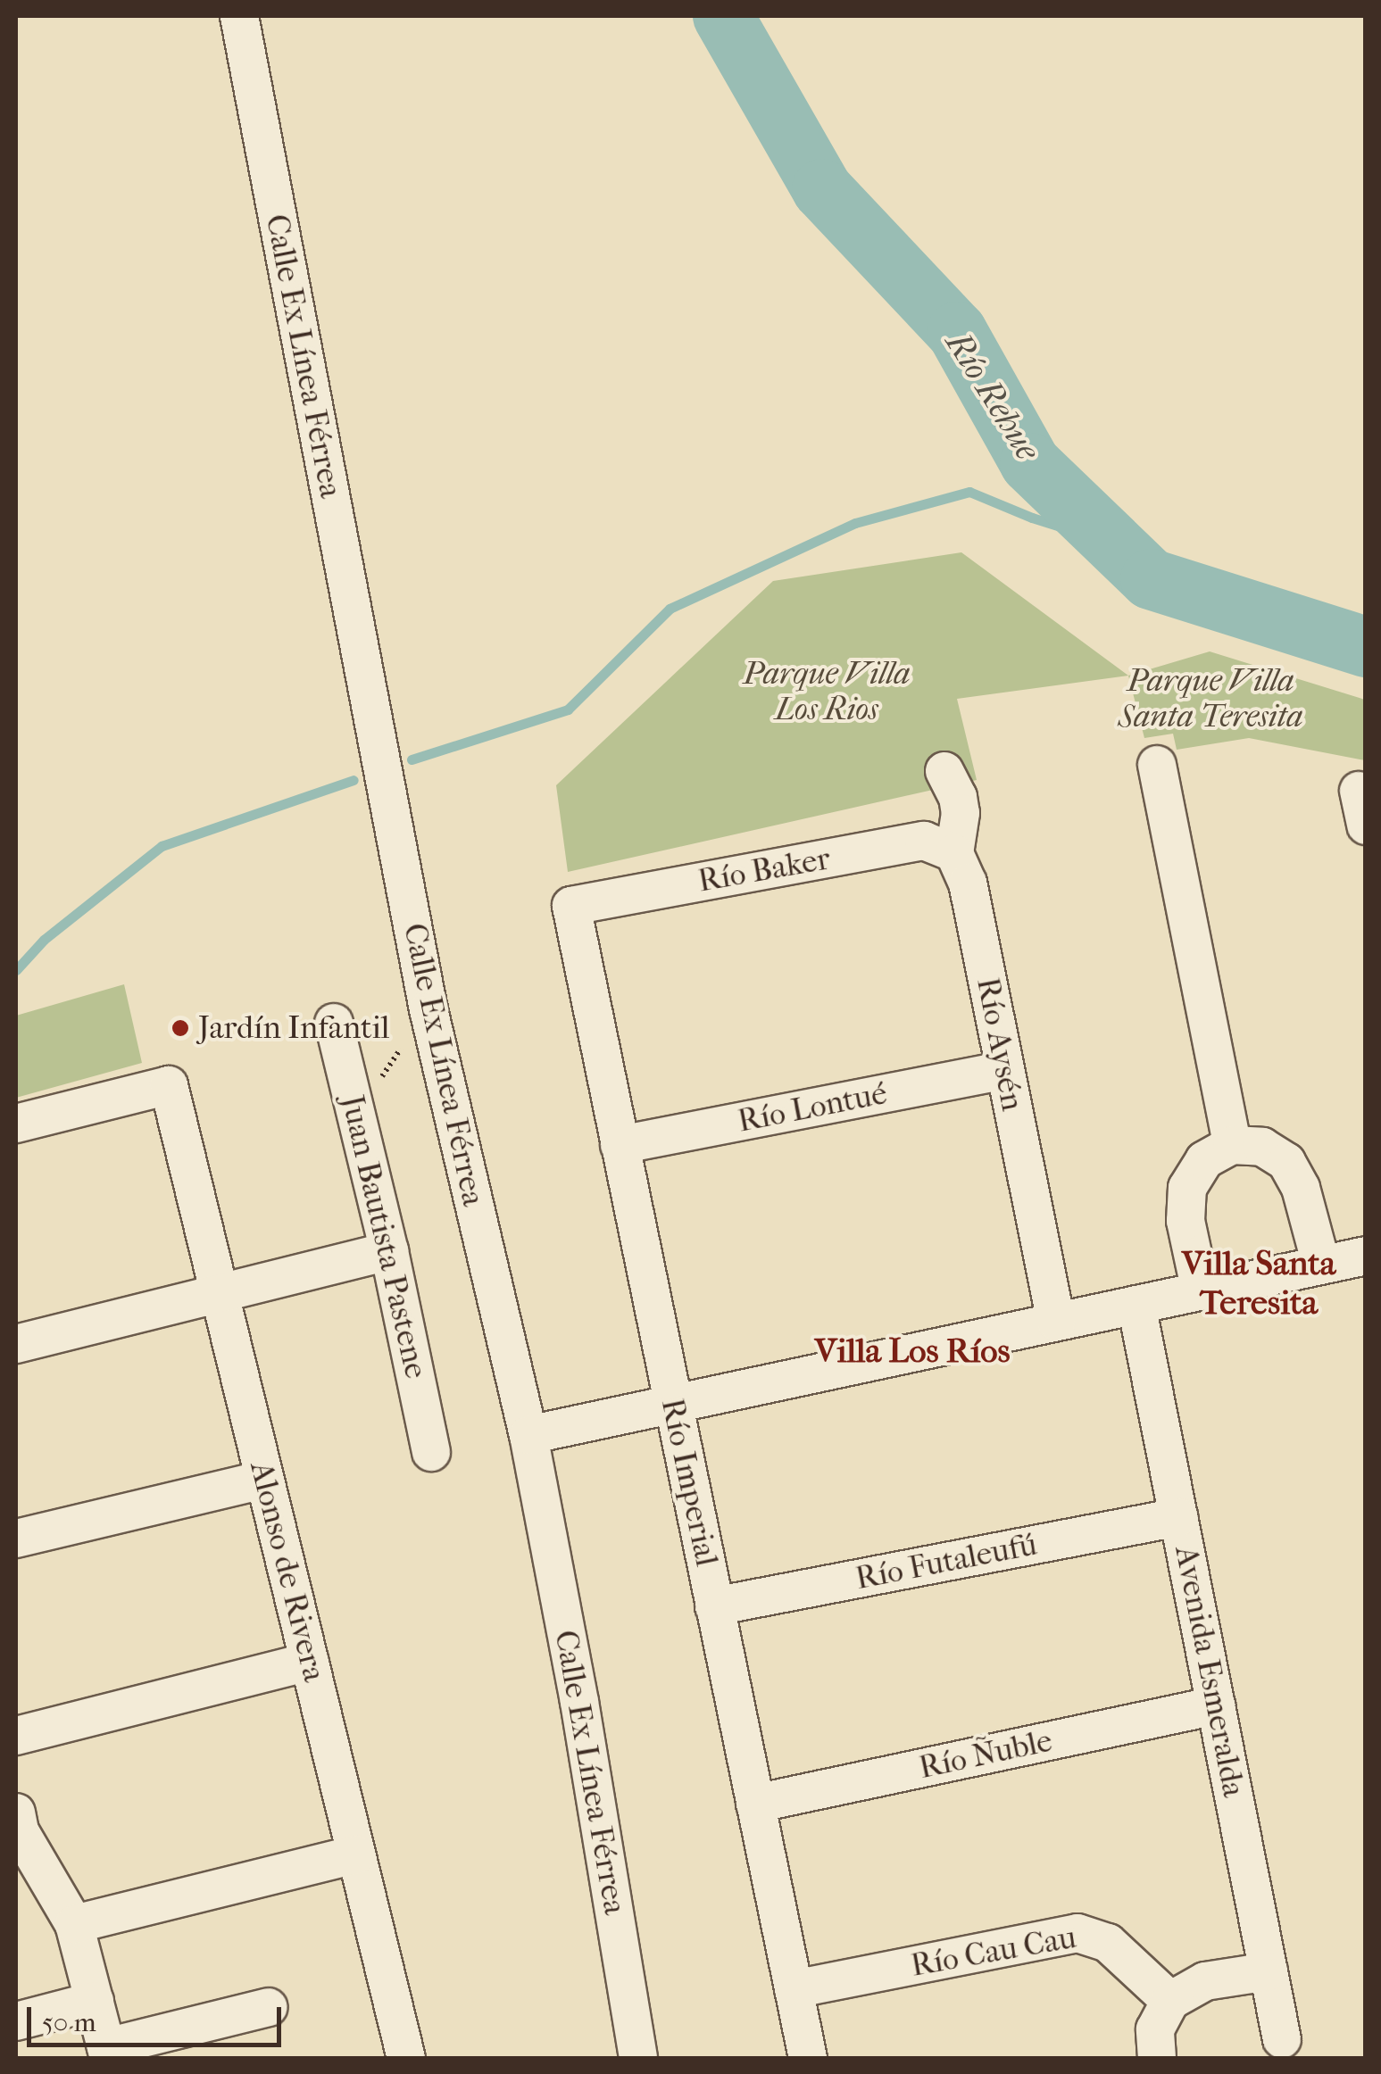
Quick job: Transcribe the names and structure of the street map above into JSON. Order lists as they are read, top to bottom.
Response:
{
  "streets": {
    "street": [
      "Calle Ex Línea Férrea",
      "Río Baker",
      "Río Aysén",
      "Río Lontué",
      "Juan Bautista Pastene",
      "Río Imperial",
      "Río Futaleufú",
      "Alonso de Rivera",
      "Avenida Esmeralda",
      "Río Ñuble",
      "Río Cau Cau"
    ]
  },
  "crossings": [
    ["Río Baker", "Río Aysén"],
    ["Río Baker", "Río Imperial"],
    ["Río Aysén", "Río Lontué"],
    ["Río Lontué", "Río Imperial"],
    ["Río Imperial", "Río Futaleufú"],
    ["Río Imperial", "Río Ñuble"],
    ["Río Imperial", "Río Cau Cau"],
    ["Río Futaleufú", "Avenida Esmeralda"],
    ["Avenida Esmeralda", "Río Ñuble"]
  ],
  "districts": ["Villa Santa Teresita", "Villa Los Ríos"],
  "water": ["Río Rehue"],
  "parks": ["Parque Villa Los Rios", "Parque Villa Santa Teresita"],
  "places": ["Jardín Infantil"],
  "scale_bar": "50 m"
}
